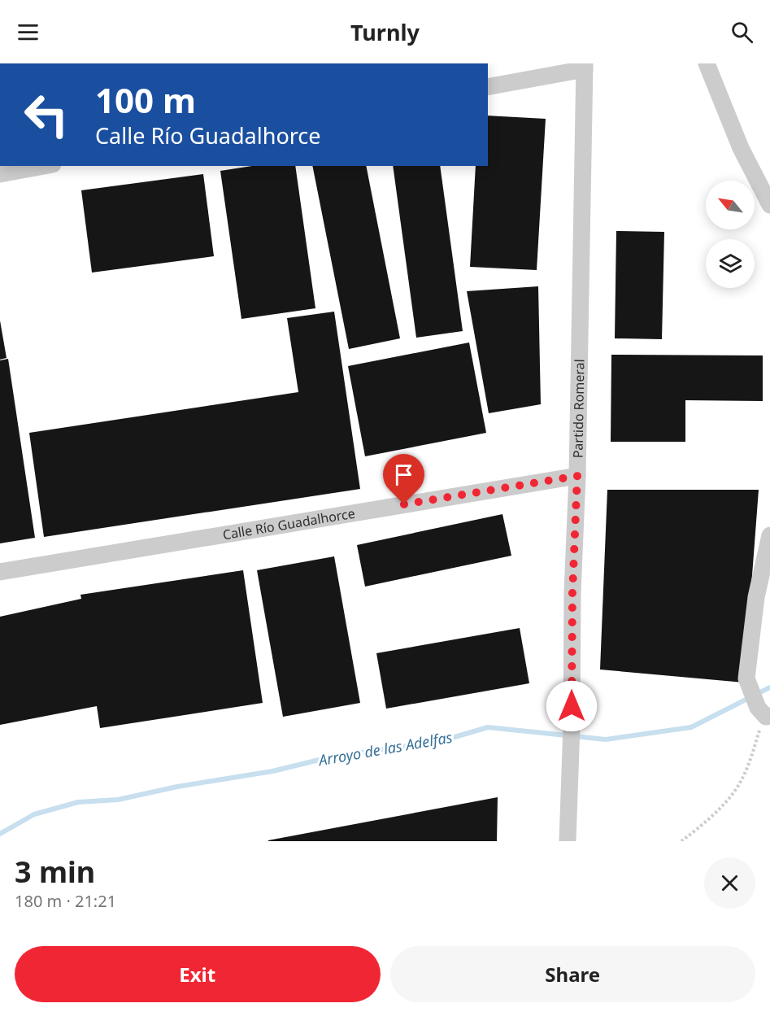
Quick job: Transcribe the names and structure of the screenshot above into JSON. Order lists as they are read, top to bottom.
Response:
{
  "streets": {
    "street": ["Partido Romeral", "Calle Río Guadalhorce"]
  },
  "crossings": [
    ["Partido Romeral", "Calle Río Guadalhorce"]
  ],
  "water": ["Arroyo de las Adelfas"],
  "north": "top left",
  "page": {
    "header": "Turnly",
    "turn": ["100 m", "Calle Río Guadalhorce"],
    "heading": ["3 min", "180 m · 21:21"],
    "buttons": ["Exit", "Share"]
  }
}
